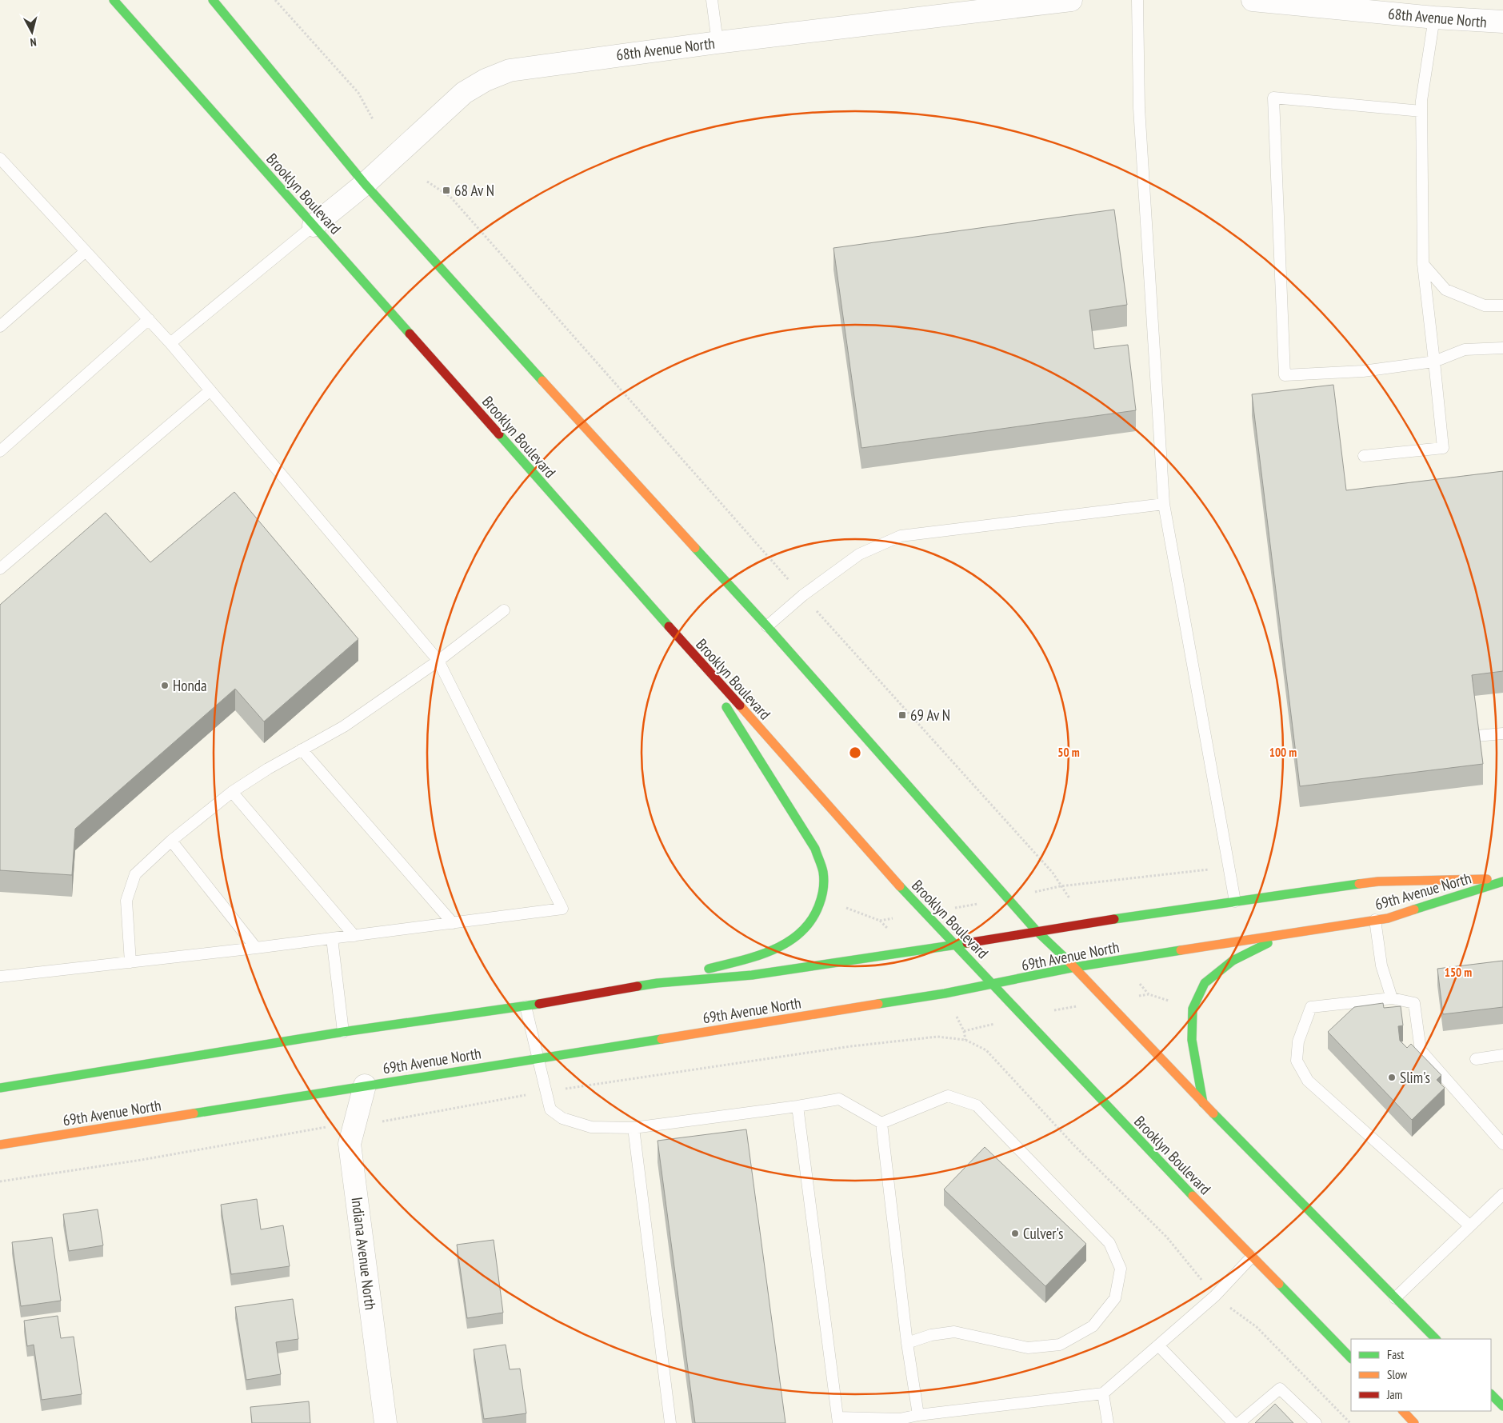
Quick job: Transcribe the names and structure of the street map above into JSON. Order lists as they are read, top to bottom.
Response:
{
  "streets": {
    "main road": ["Brooklyn Boulevard", "69th Avenue North"],
    "street": ["68th Avenue North", "Indiana Avenue North"]
  },
  "crossings": [
    ["68th Avenue North", "Brooklyn Boulevard"],
    ["Brooklyn Boulevard", "69th Avenue North"],
    ["69th Avenue North", "Indiana Avenue North"]
  ],
  "places": {
    "transit": ["68 Av N", "69 Av N"],
    "other": ["Honda", "Slim's", "Culver's"]
  },
  "legend": ["Fast", "Slow", "Jam"],
  "north": "bottom",
  "rings": ["50 m", "100 m", "150 m"]
}
